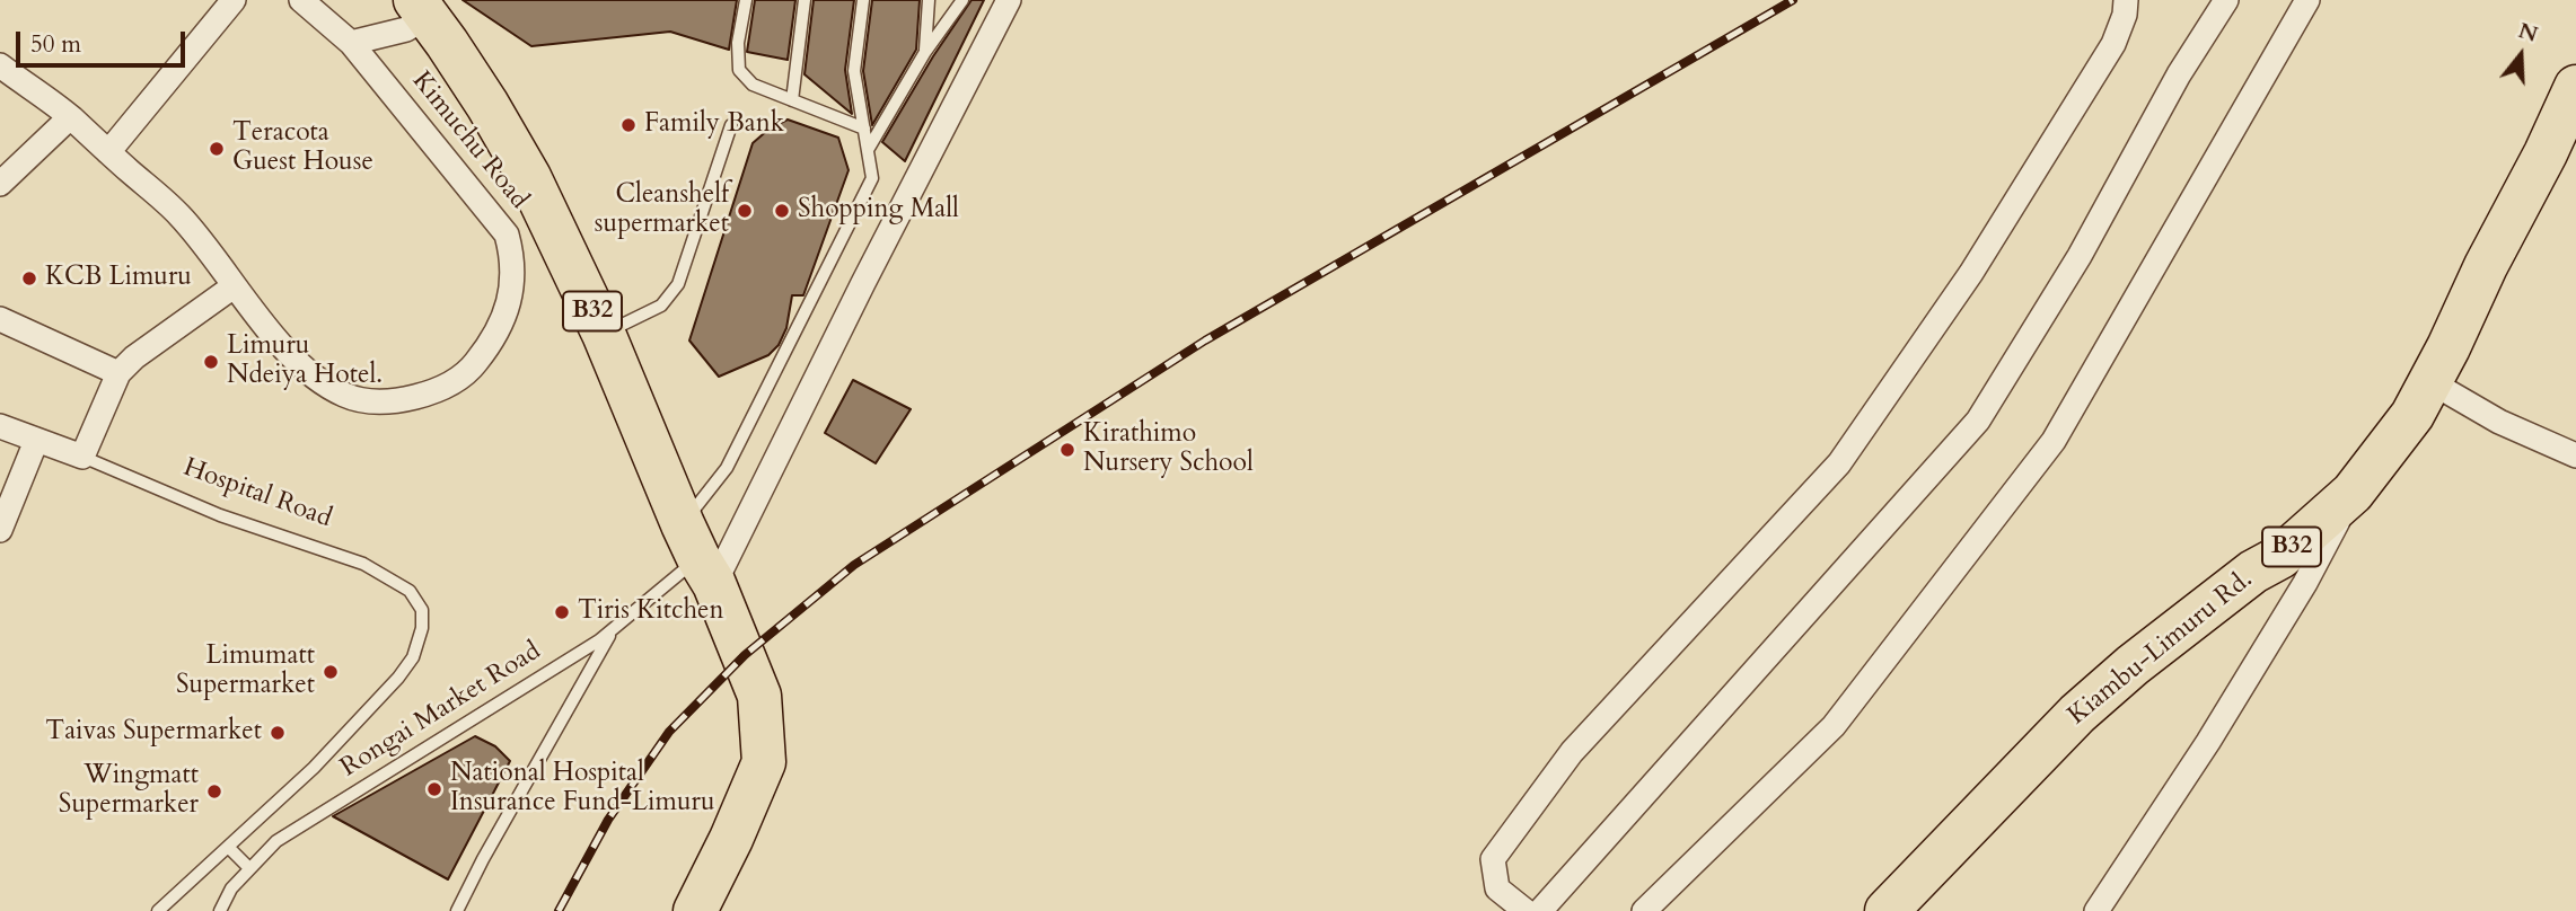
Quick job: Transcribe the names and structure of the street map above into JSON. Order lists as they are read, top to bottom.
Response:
{
  "streets": {
    "highway": ["B32", "Kiambu-Limuru Rd."],
    "street": ["Kimuchu Road", "Hospital Road"],
    "lane": ["Rongai Market Road"]
  },
  "crossings": [
    ["B32", "Rongai Market Road"],
    ["Hospital Road", "Rongai Market Road"]
  ],
  "places": [
    "Family Bank",
    "Teracota Guest House",
    "Cleanshelf supermarket",
    "Shopping Mall",
    "KCB Limuru",
    "Limuru Ndeiya Hotel.",
    "Kirathimo Nursery School",
    "Tiris Kitchen",
    "Limumatt Supermarket",
    "Taivas Supermarket",
    "National Hospital Insurance Fund-Limuru",
    "Wingmatt Supermarker"
  ],
  "scale_bar": "50 m",
  "north": "top"
}
